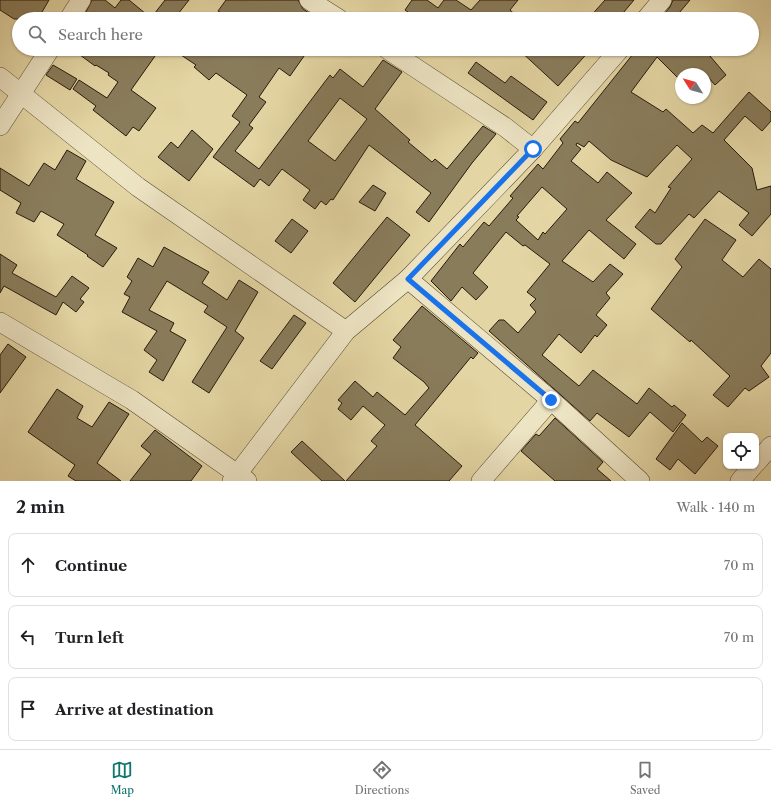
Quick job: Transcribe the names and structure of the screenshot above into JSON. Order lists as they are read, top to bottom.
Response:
{
  "north": "top left",
  "page": {
    "search": "Search here",
    "heading": ["2 min", "Walk · 140 m"],
    "list": [
      ["Continue", "70 m"],
      ["Turn left", "70 m"],
      "Arrive at destination"
    ],
    "nav": ["Map", "Directions", "Saved"]
  }
}
